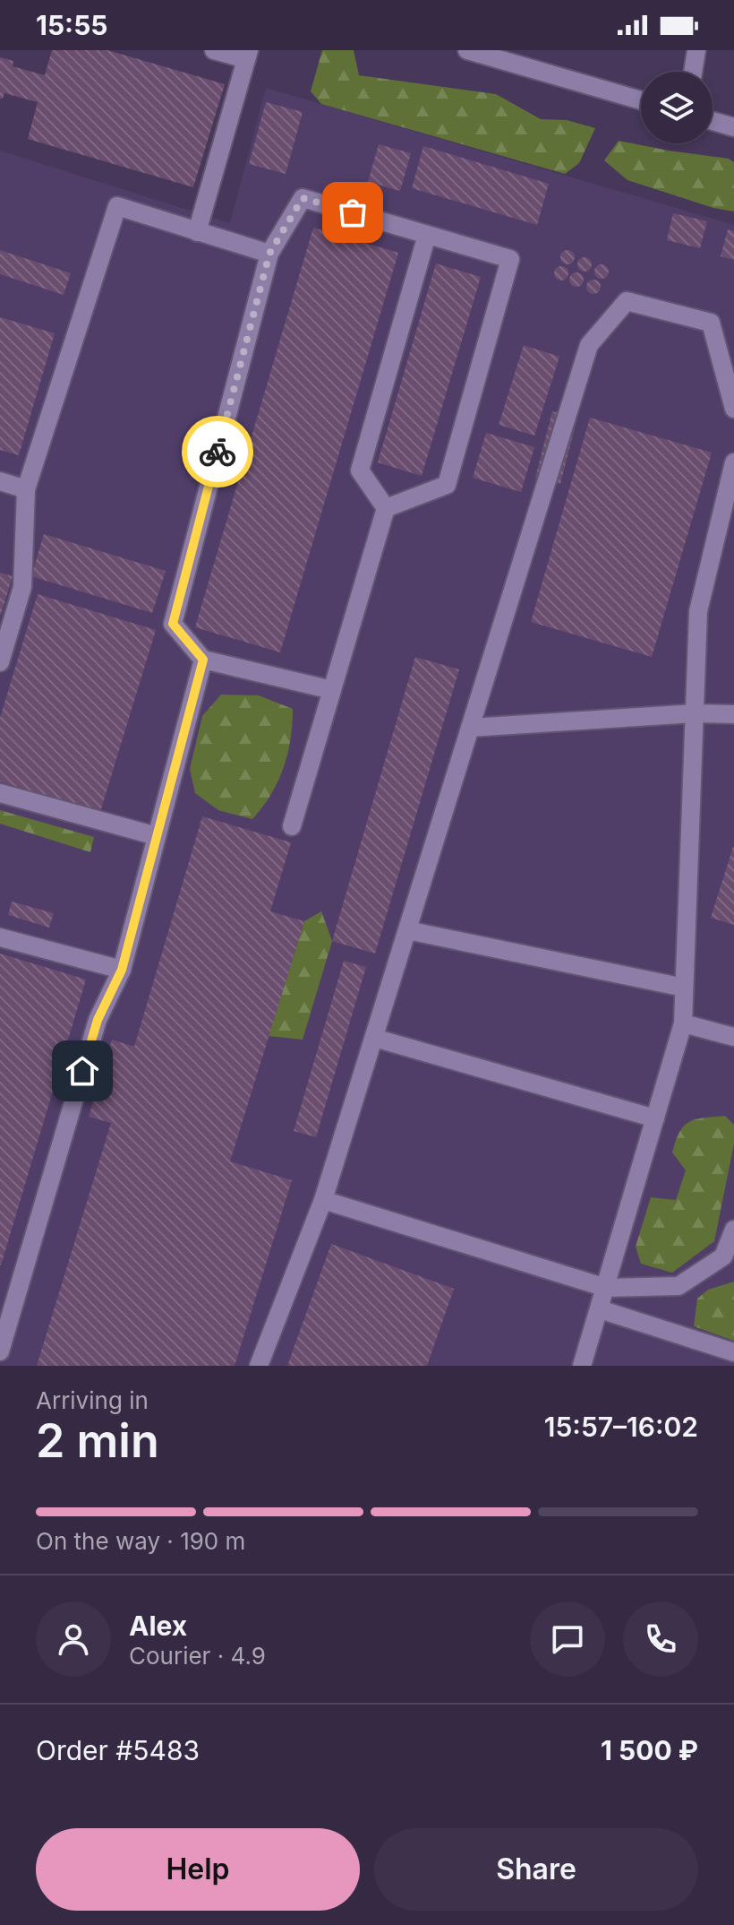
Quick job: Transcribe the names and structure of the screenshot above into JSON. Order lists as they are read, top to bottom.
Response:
{
  "page": {
    "status": "15:55",
    "heading": ["2 min", "Arriving in", "15:57–16:02"],
    "panel": [
      "Alex",
      "Courier · 4.9",
      "Order #5483",
      "1 500 ₽"
    ],
    "bar": "On the way · 190 m",
    "buttons": ["Help", "Share"]
  }
}
